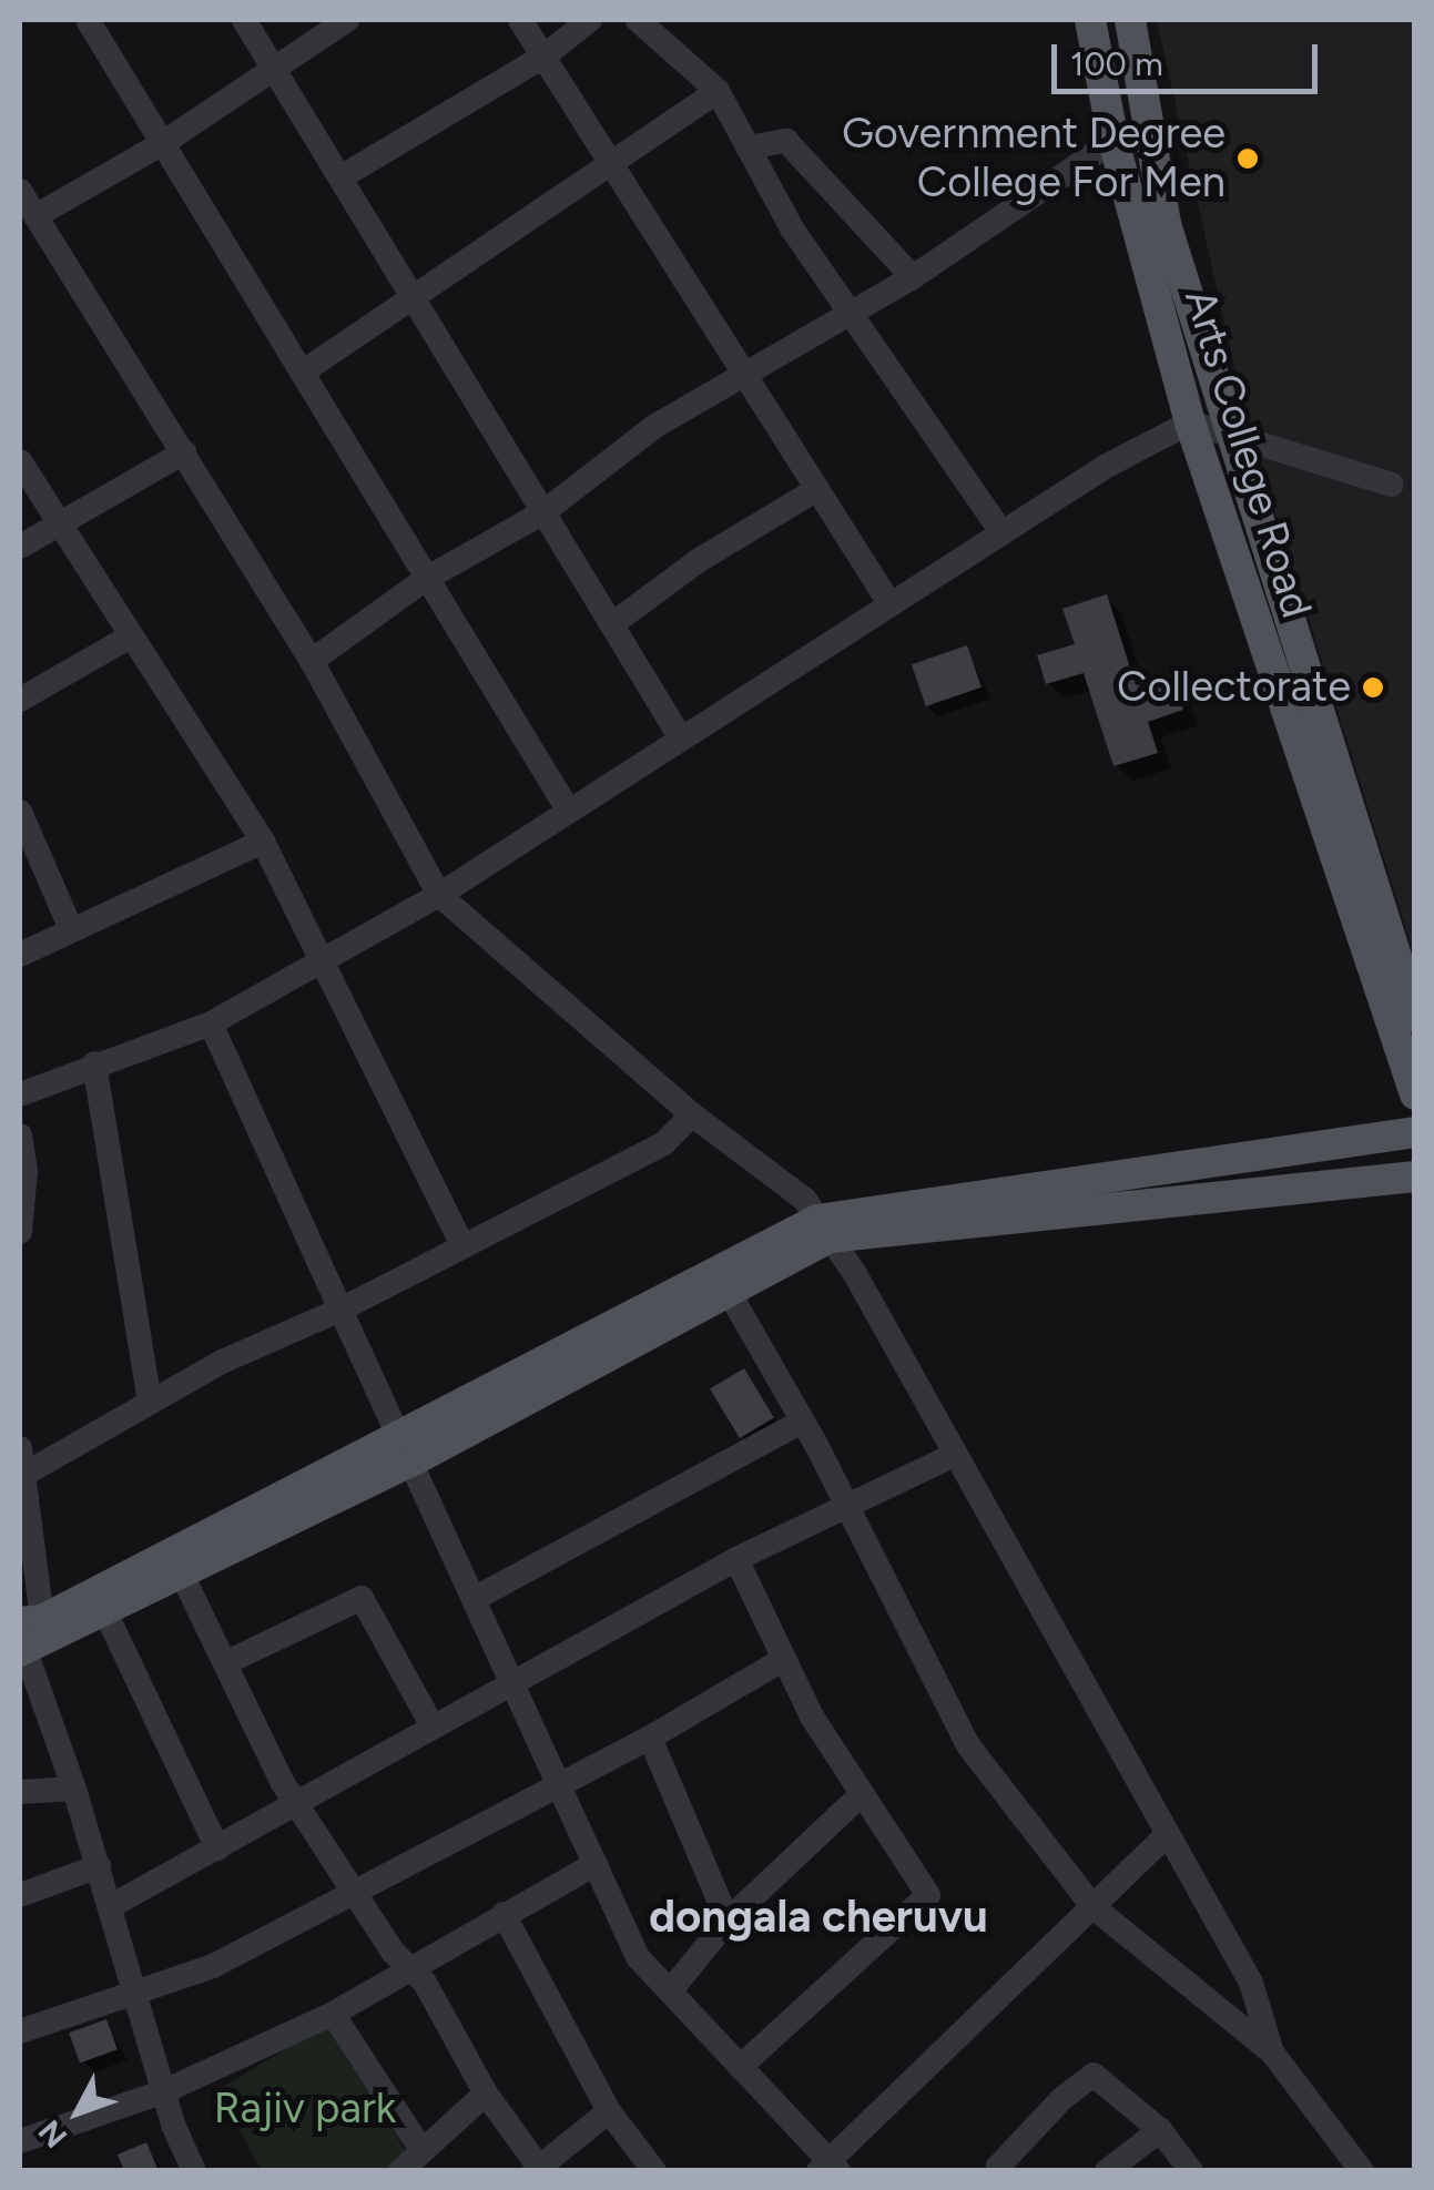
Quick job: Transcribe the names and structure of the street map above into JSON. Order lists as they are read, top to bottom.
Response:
{
  "streets": {
    "main road": ["Arts College Road"]
  },
  "districts": ["dongala cheruvu"],
  "parks": ["Rajiv park"],
  "places": ["Government Degree College For Men", "Collectorate"],
  "scale_bar": "100 m",
  "north": "bottom left"
}
